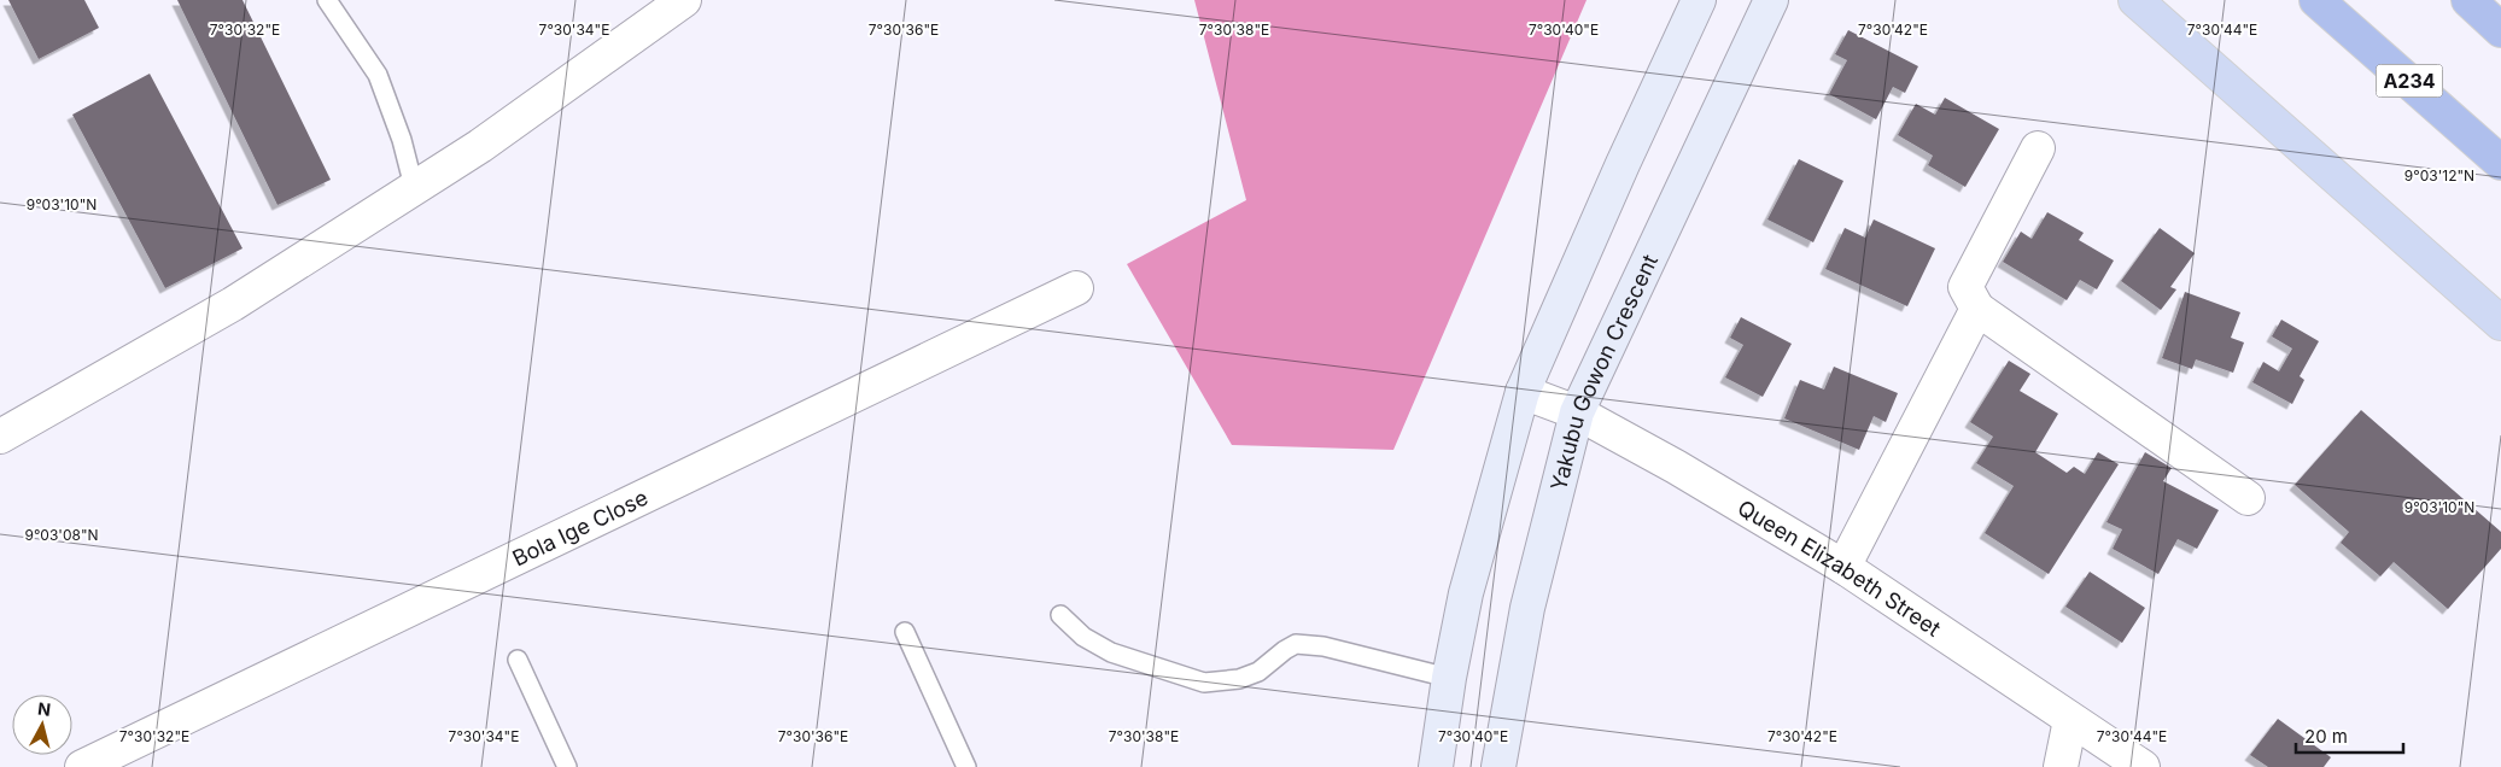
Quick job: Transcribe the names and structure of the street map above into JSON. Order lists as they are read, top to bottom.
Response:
{
  "streets": {
    "highway": ["A234"],
    "main road": ["Yakubu Gowon Crescent"],
    "street": ["Bola Ige Close", "Queen Elizabeth Street"]
  },
  "crossings": [
    ["Yakubu Gowon Crescent", "Queen Elizabeth Street"]
  ],
  "scale_bar": "20 m",
  "north": "top",
  "coordinates": [
    "7°30'32\"E",
    "7°30'34\"E",
    "7°30'36\"E",
    "7°30'38\"E",
    "7°30'40\"E",
    "7°30'42\"E",
    "7°30'44\"E",
    "9°03'12\"N",
    "9°03'10\"N",
    "9°03'08\"N"
  ]
}
